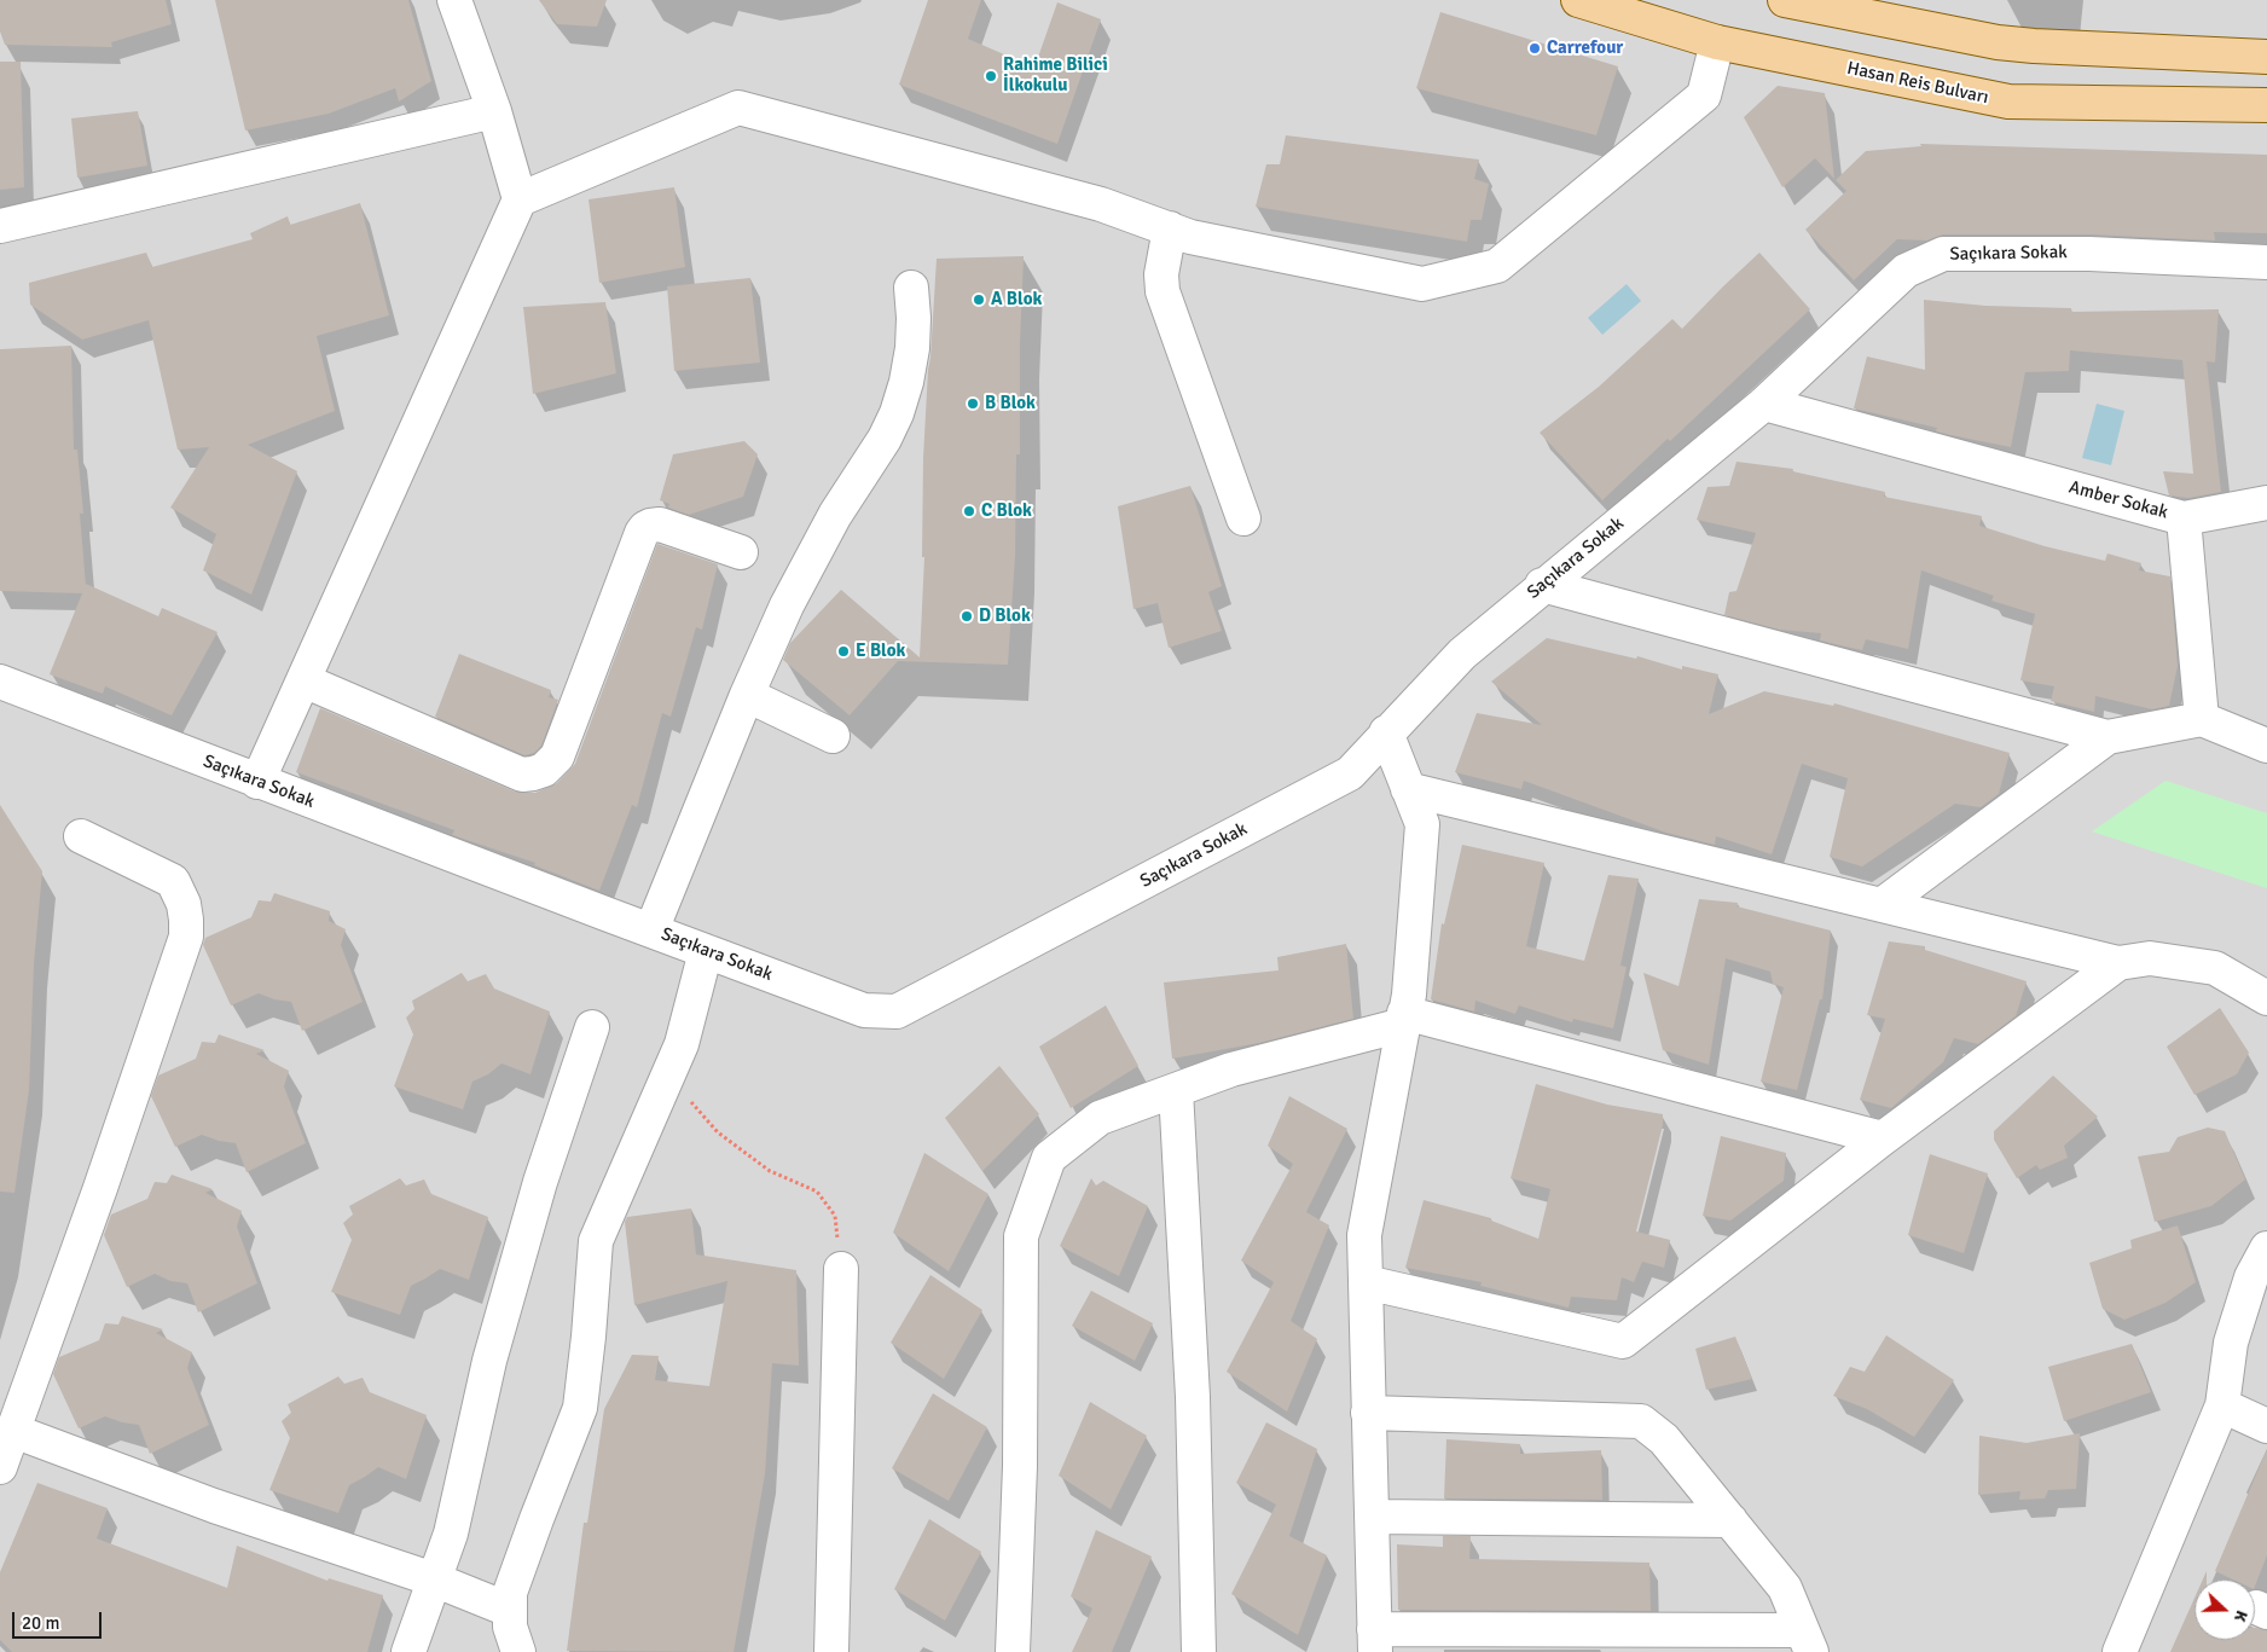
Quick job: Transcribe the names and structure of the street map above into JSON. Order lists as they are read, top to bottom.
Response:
{
  "streets": {
    "main road": ["Hasan Reis Bulvarı"],
    "street": ["Saçıkara Sokak", "Amber Sokak"]
  },
  "crossings": [
    ["Saçıkara Sokak", "Amber Sokak"]
  ],
  "places": [
    "Carrefour",
    "Rahime Bilici İlkokulu",
    "A Blok",
    "B Blok",
    "C Blok",
    "D Blok",
    "E Blok"
  ],
  "scale_bar": "20 m",
  "north": "right"
}
